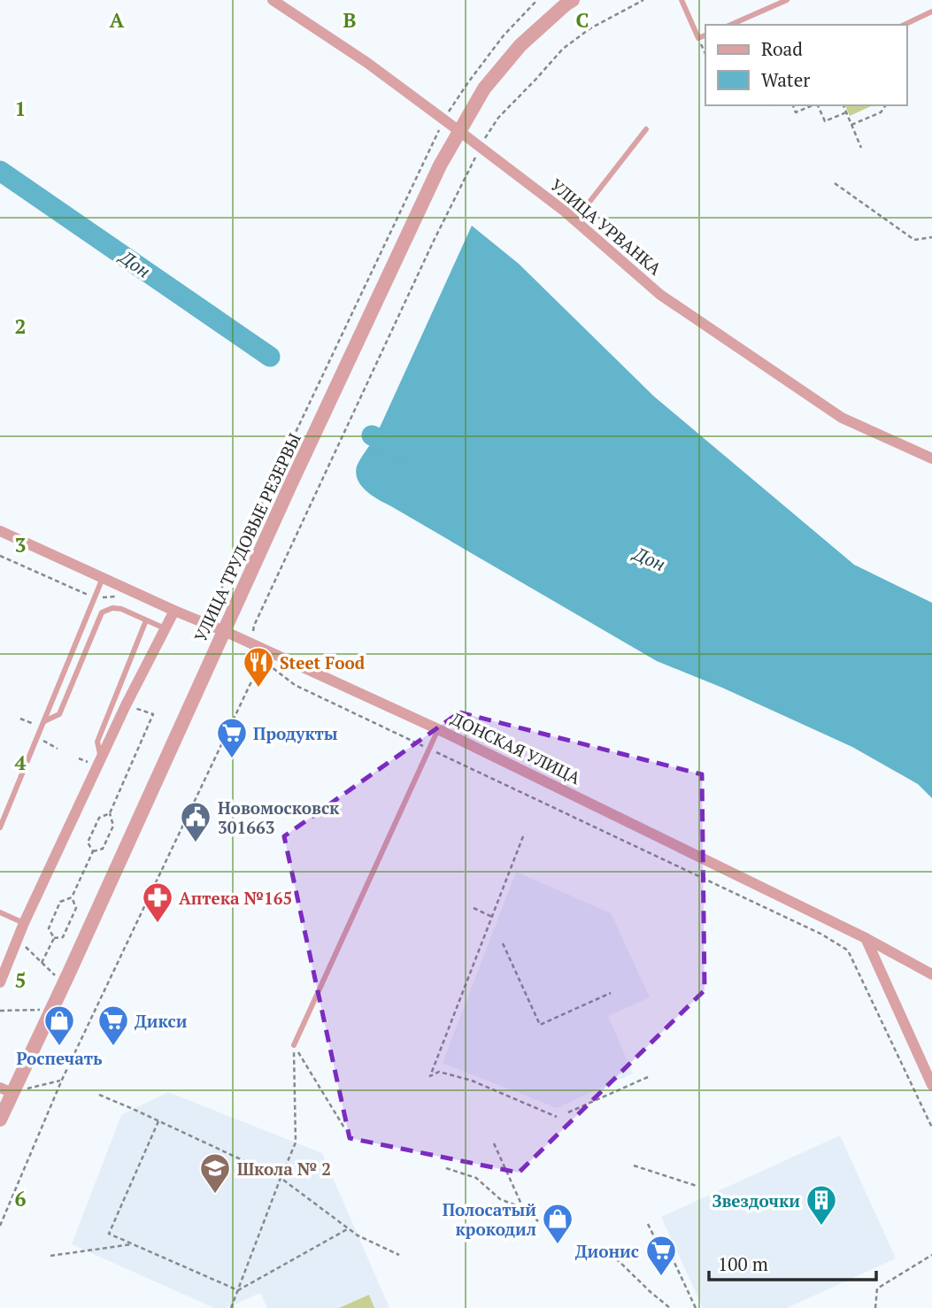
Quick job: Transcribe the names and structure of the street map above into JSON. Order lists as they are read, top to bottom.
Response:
{
  "streets": {
    "street": ["УЛИЦА УРВАНКА", "УЛИЦА ТРУДОВЫЕ РЕЗЕРВЫ", "ДОНСКАЯ УЛИЦА"]
  },
  "crossings": [
    ["УЛИЦА УРВАНКА", "УЛИЦА ТРУДОВЫЕ РЕЗЕРВЫ"],
    ["УЛИЦА ТРУДОВЫЕ РЕЗЕРВЫ", "ДОНСКАЯ УЛИЦА"]
  ],
  "water": ["Дон"],
  "places": {
    "restaurant": ["Steet Food"],
    "supermarket": ["Продукты", "Дикси", "Дионис"],
    "public building": ["Новомосковск 301663"],
    "pharmacy": ["Аптека №165"],
    "shop": ["Роспечать", "Полосатый крокодил"],
    "school or university": ["Школа № 2"],
    "building": ["Звездочки"]
  },
  "legend": ["Road", "Water"],
  "scale_bar": "100 m",
  "grid": {
    "columns": ["A", "B", "C"],
    "rows": [
      "1",
      "2",
      "3",
      "4",
      "5",
      "6"
    ]
  }
}
